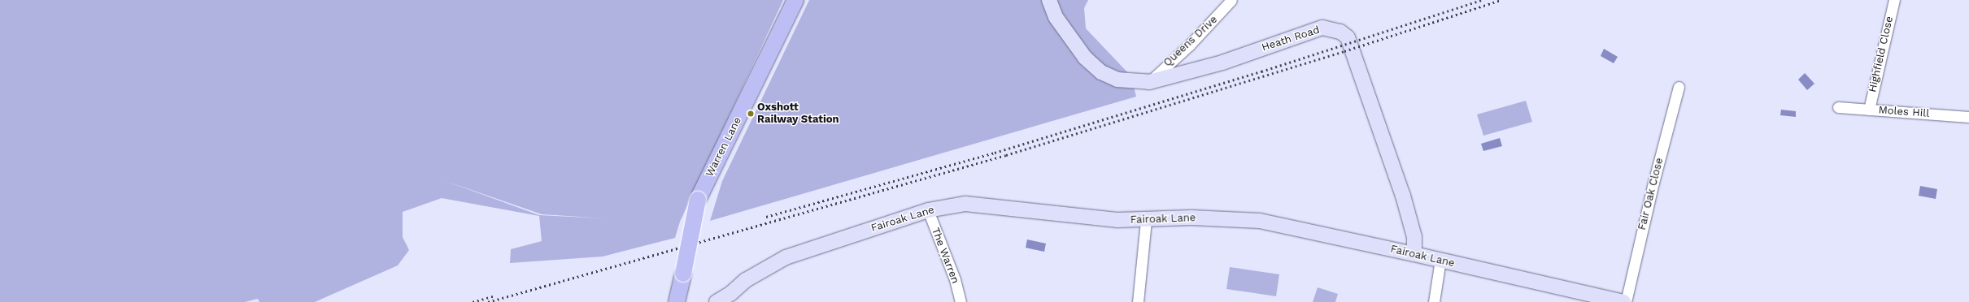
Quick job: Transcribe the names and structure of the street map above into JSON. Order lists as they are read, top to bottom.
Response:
{
  "streets": {
    "main road": ["Heath Road", "Warren Lane", "Fairoak Lane"],
    "street": [
      "Queens Drive",
      "Highfield Close",
      "Moles Hill",
      "Fair Oak Close",
      "The Warren"
    ]
  },
  "crossings": [
    ["Heath Road", "Queens Drive"],
    ["Heath Road", "Fairoak Lane"],
    ["Highfield Close", "Moles Hill"],
    ["Fair Oak Close", "Fairoak Lane"],
    ["Fairoak Lane", "The Warren"]
  ],
  "places": ["Oxshott Railway Station"]
}
